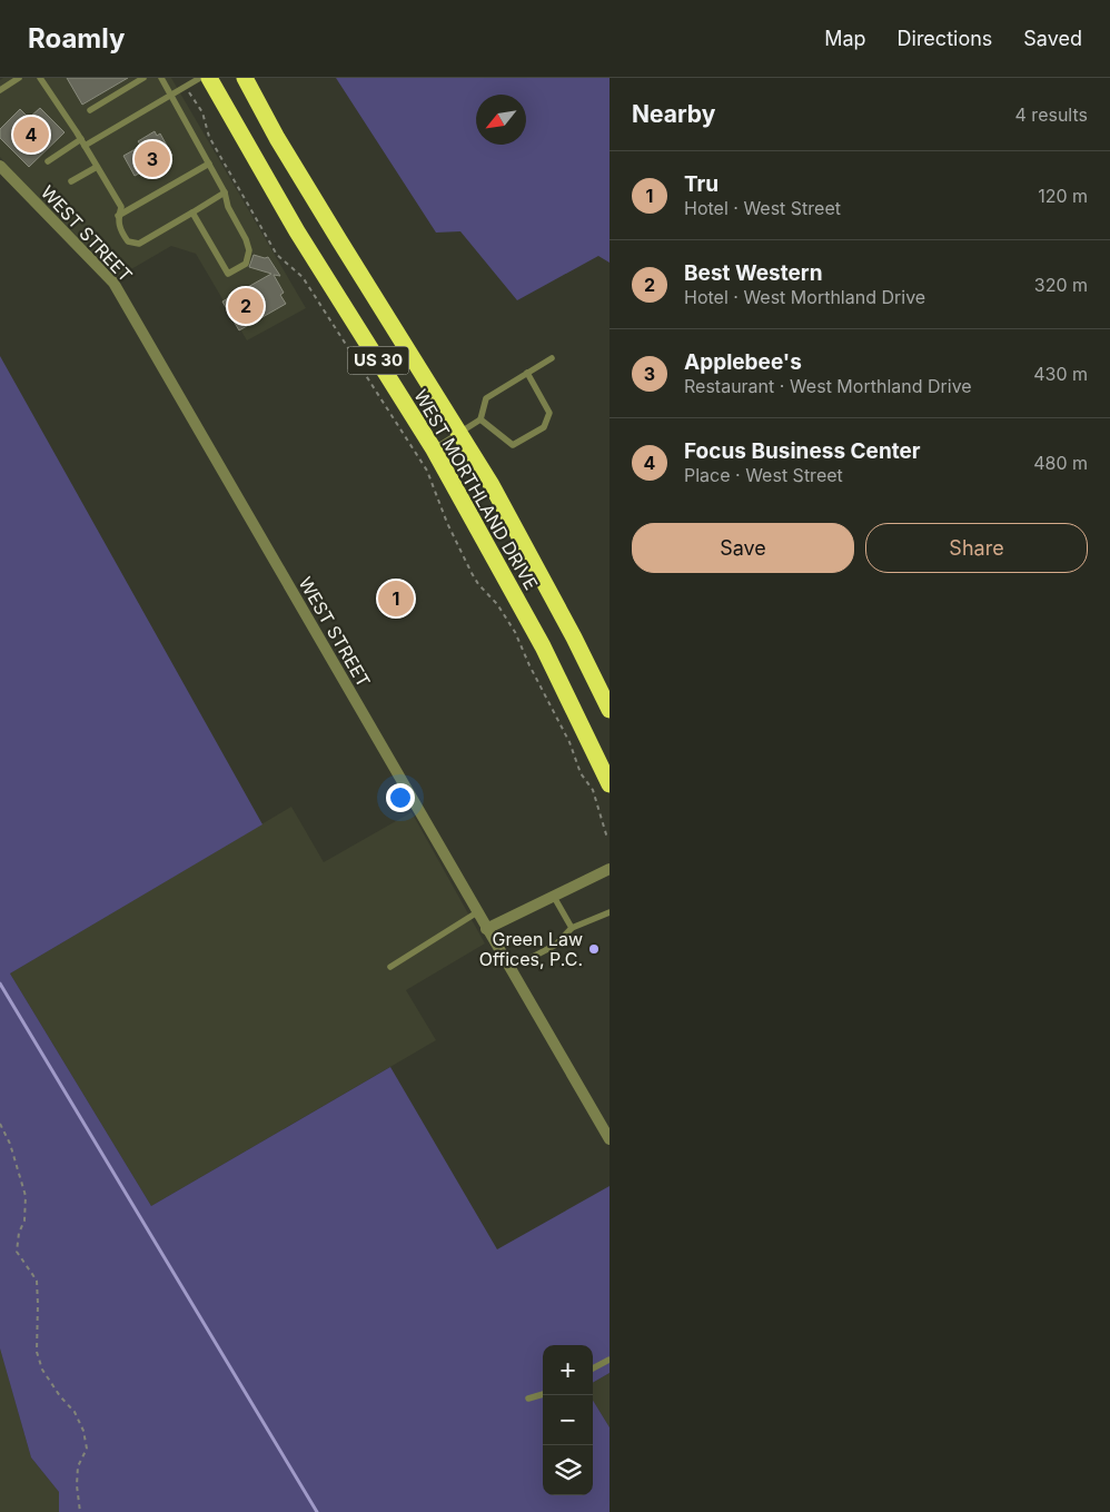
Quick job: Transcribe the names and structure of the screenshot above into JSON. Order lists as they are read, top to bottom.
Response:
{
  "streets": {
    "highway": ["US 30", "WEST MORTHLAND DRIVE"],
    "street": ["WEST STREET"]
  },
  "places": ["Green Law Offices, P.C."],
  "north": "bottom left",
  "page": {
    "header": "Roamly",
    "nav": ["Map", "Directions", "Saved"],
    "heading": ["Nearby", "4 results"],
    "pins": [
      "4",
      "3",
      "2",
      "1"
    ],
    "list": [
      {
        "mark": "1",
        "name": "Tru",
        "note": "Hotel · West Street",
        "value": "120 m"
      },
      {
        "mark": "2",
        "name": "Best Western",
        "note": "Hotel · West Morthland Drive",
        "value": "320 m"
      },
      {
        "mark": "3",
        "name": "Applebee's",
        "note": "Restaurant · West Morthland Drive",
        "value": "430 m"
      },
      {
        "mark": "4",
        "name": "Focus Business Center",
        "note": "Place · West Street",
        "value": "480 m"
      }
    ],
    "buttons": ["Save", "Share"],
    "map_buttons": ["+", "−"]
  }
}
